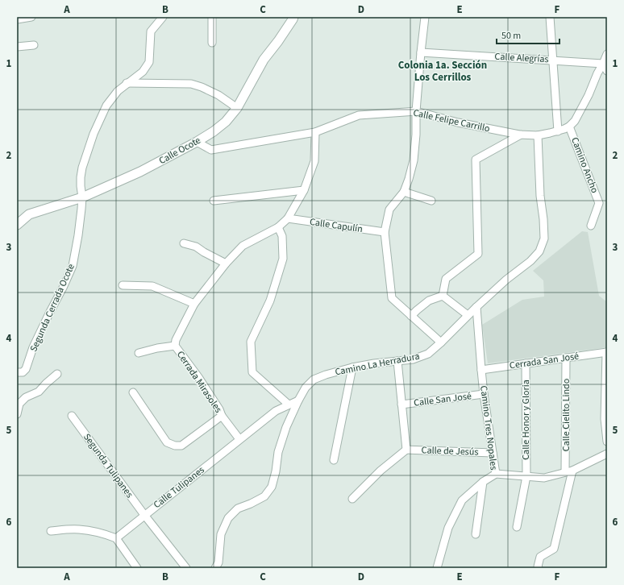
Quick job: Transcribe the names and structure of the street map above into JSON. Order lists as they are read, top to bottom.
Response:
{
  "streets": {
    "street": [
      "Calle Alegrías",
      "Calle Felipe Carrillo",
      "Calle Ocote",
      "Camino Ancho",
      "Calle Capulín",
      "Segunda Cerrada Ocote",
      "Cerrada San José",
      "Camino La Herradura",
      "Cerrada Mirasoles",
      "Calle San José",
      "Calle Cielito Lindo",
      "Calle Honor y Gloria",
      "Camino Tres Nopales",
      "Calle de Jesús",
      "Segunda Tulipanes",
      "Calle Tulipanes"
    ]
  },
  "crossings": [
    ["Calle Alegrías", "Camino Ancho"],
    ["Calle Felipe Carrillo", "Calle Ocote"],
    ["Calle Felipe Carrillo", "Camino La Herradura"],
    ["Calle Felipe Carrillo", "Cerrada Mirasoles"],
    ["Calle Ocote", "Segunda Cerrada Ocote"],
    ["Calle Capulín", "Cerrada Mirasoles"],
    ["Cerrada San José", "Calle Cielito Lindo"],
    ["Cerrada San José", "Calle Honor y Gloria"],
    ["Cerrada San José", "Camino Tres Nopales"],
    ["Camino La Herradura", "Camino Tres Nopales"],
    ["Camino La Herradura", "Calle Tulipanes"],
    ["Cerrada Mirasoles", "Calle Tulipanes"],
    ["Calle San José", "Camino Tres Nopales"],
    ["Camino Tres Nopales", "Calle de Jesús"],
    ["Segunda Tulipanes", "Calle Tulipanes"]
  ],
  "districts": ["Colonia 1a. Sección Los Cerrillos"],
  "scale_bar": "50 m",
  "grid": {
    "columns": [
      "A",
      "B",
      "C",
      "D",
      "E",
      "F"
    ],
    "rows": [
      "1",
      "2",
      "3",
      "4",
      "5",
      "6"
    ]
  }
}
